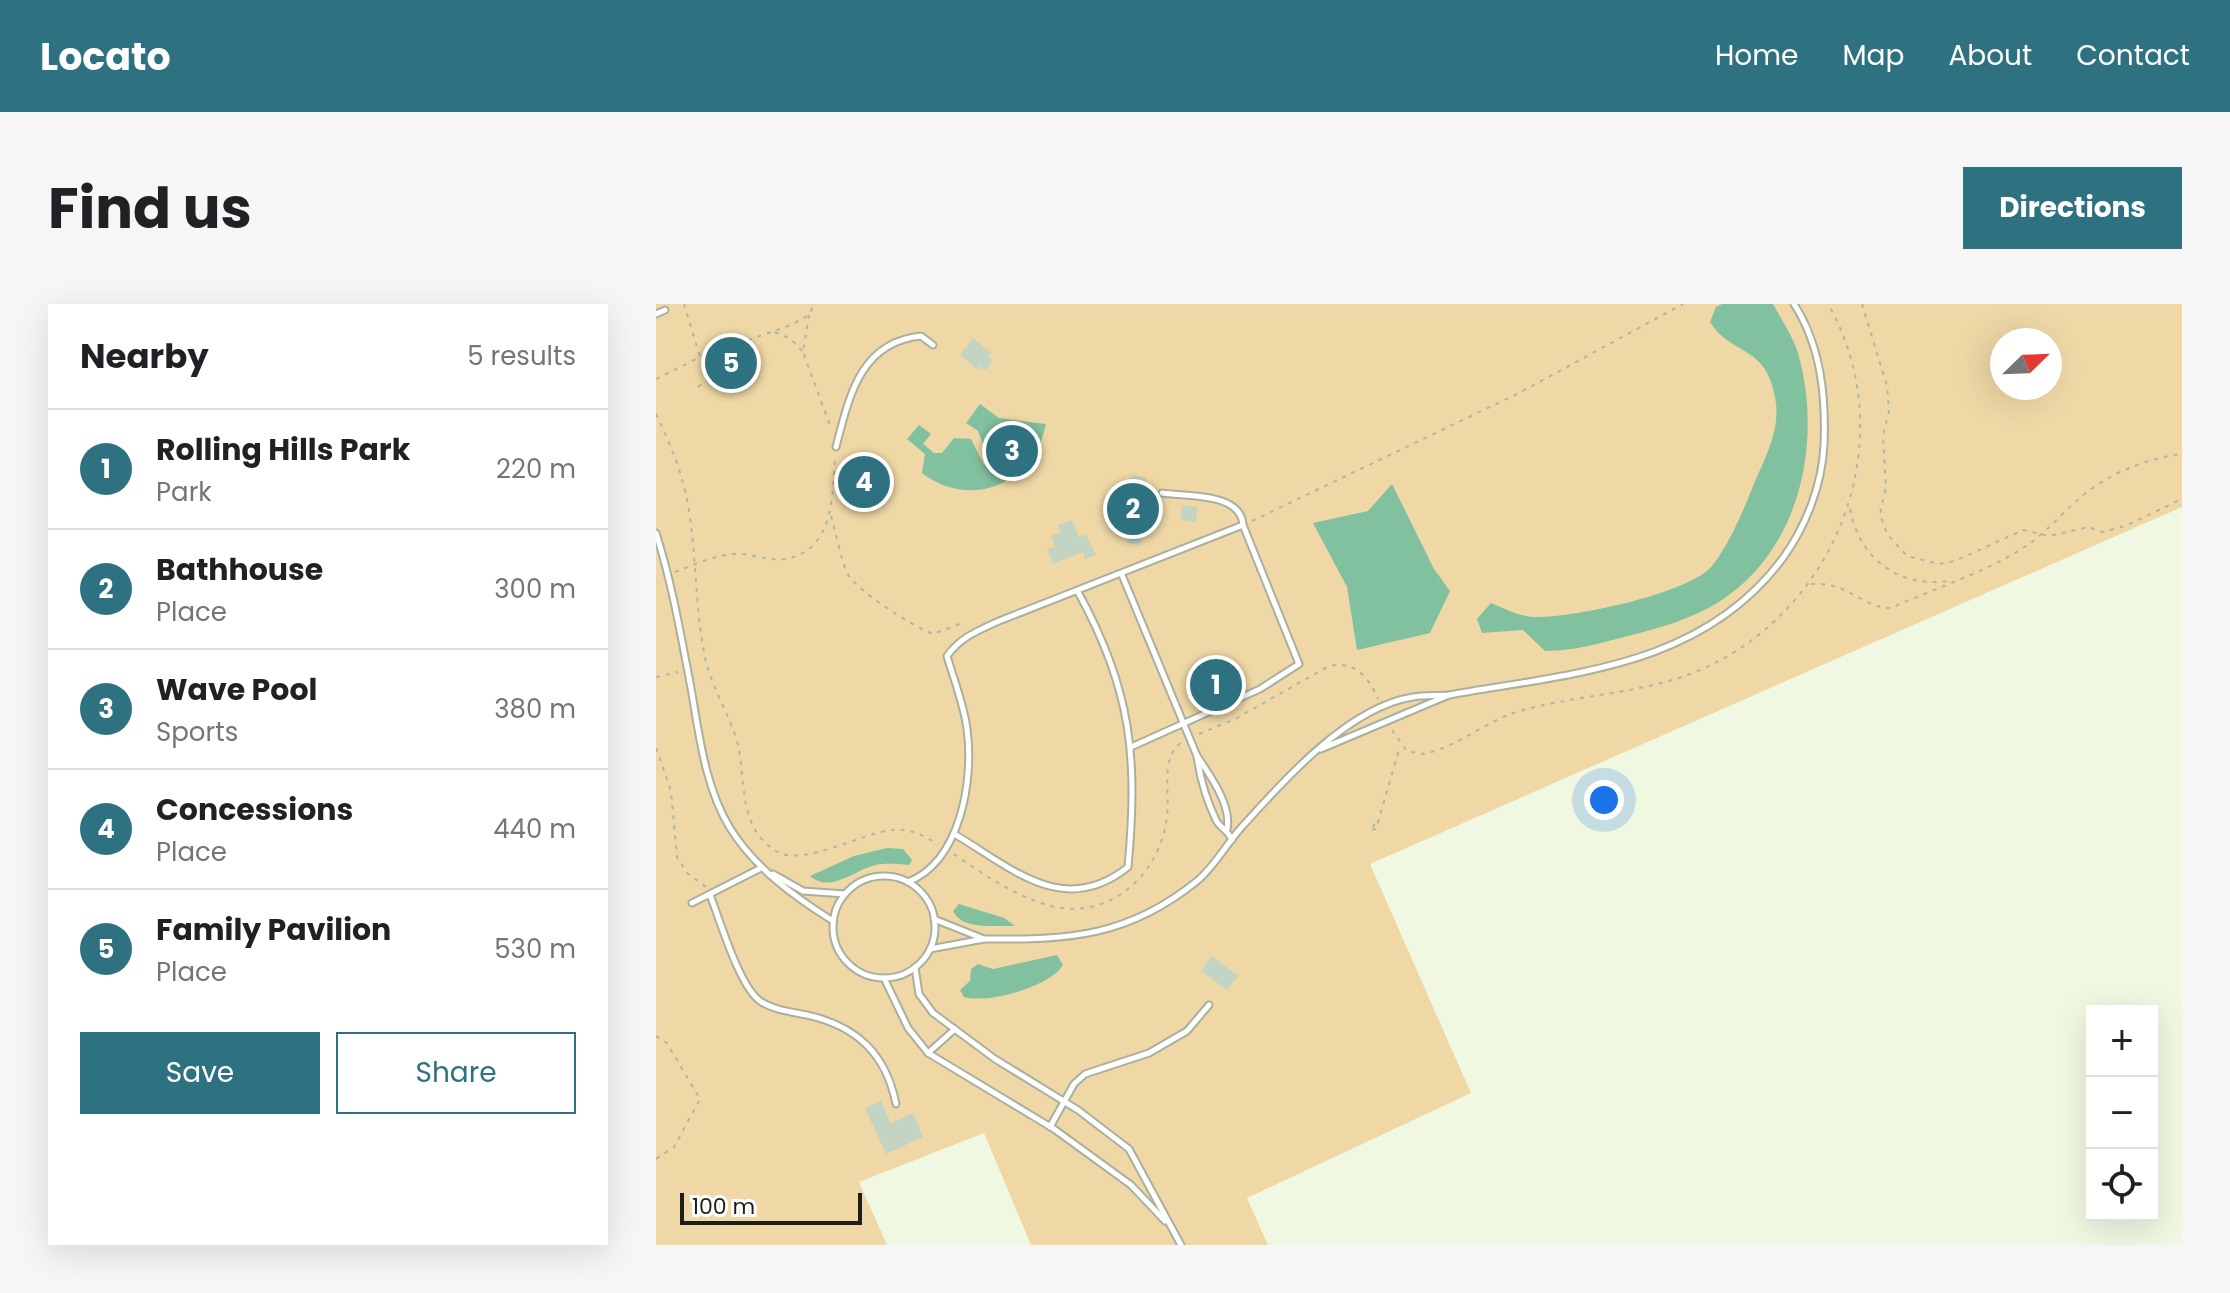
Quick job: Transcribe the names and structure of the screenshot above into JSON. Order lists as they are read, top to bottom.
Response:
{
  "scale_bar": "100 m",
  "north": "top right",
  "page": {
    "header": "Locato",
    "nav": [
      "Home",
      "Map",
      "About",
      "Contact"
    ],
    "title": "Find us",
    "buttons": [
      "Directions",
      ["Save", "Share"]
    ],
    "heading": ["Nearby", "5 results"],
    "pins": [
      "5",
      "3",
      "4",
      "2",
      "1"
    ],
    "list": [
      {
        "mark": "1",
        "name": "Rolling Hills Park",
        "note": "Park",
        "value": "220 m"
      },
      {
        "mark": "2",
        "name": "Bathhouse",
        "note": "Place",
        "value": "300 m"
      },
      {
        "mark": "3",
        "name": "Wave Pool",
        "note": "Sports",
        "value": "380 m"
      },
      {
        "mark": "4",
        "name": "Concessions",
        "note": "Place",
        "value": "440 m"
      },
      {
        "mark": "5",
        "name": "Family Pavilion",
        "note": "Place",
        "value": "530 m"
      }
    ],
    "map_buttons": ["+", "−"],
    "scale": "100 m"
  }
}
